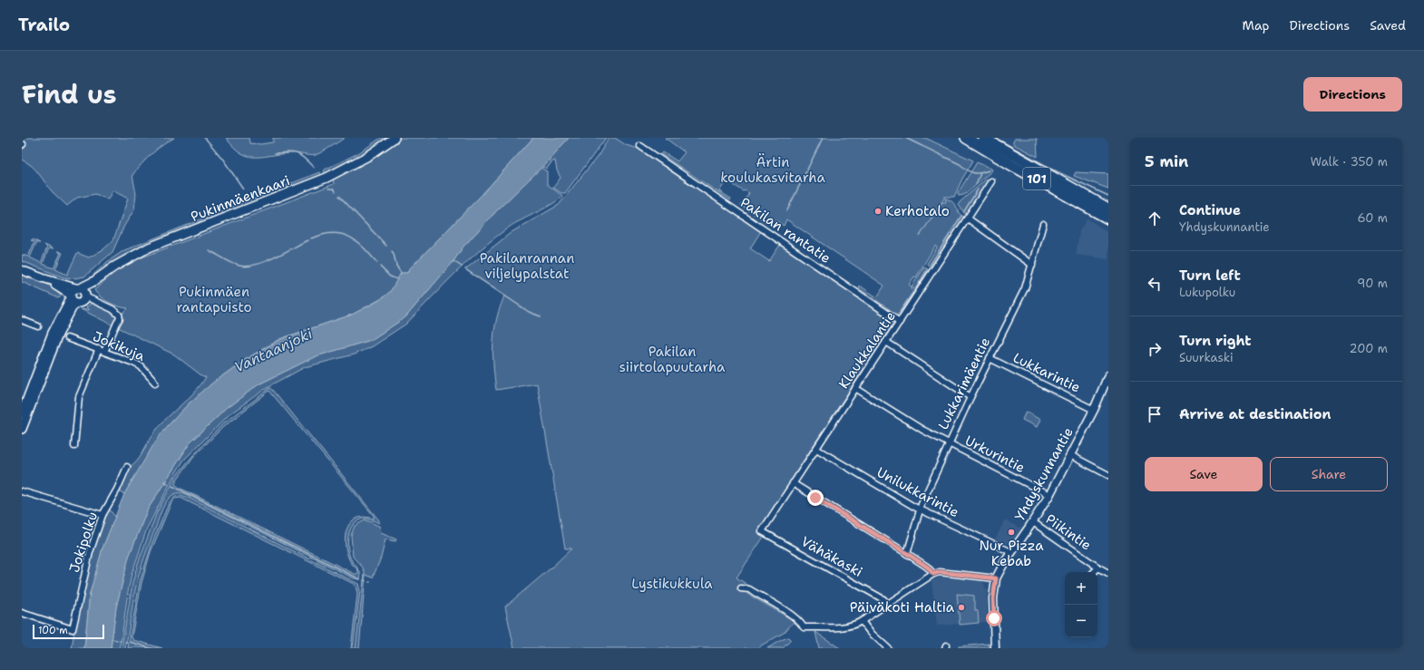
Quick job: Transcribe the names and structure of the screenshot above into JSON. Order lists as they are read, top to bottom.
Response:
{
  "streets": {
    "highway": ["101"],
    "main road": ["Pukinmäenkaari", "Yhdyskunnantie"],
    "street": [
      "Pakilan rantatie",
      "Jokikuja",
      "Klaukkalantie",
      "Lukkarintie",
      "Lukkarimäentie",
      "Urkurintie",
      "Unilukkarintie",
      "Piikintie",
      "Jokipolku",
      "Vähäkaski"
    ]
  },
  "crossings": [
    ["Pakilan rantatie", "Klaukkalantie"],
    ["Klaukkalantie", "Urkurintie"],
    ["Klaukkalantie", "Unilukkarintie"],
    ["Klaukkalantie", "Vähäkaski"],
    ["Lukkarintie", "Lukkarimäentie"],
    ["Lukkarintie", "Yhdyskunnantie"],
    ["Lukkarimäentie", "Urkurintie"],
    ["Lukkarimäentie", "Unilukkarintie"],
    ["Urkurintie", "Yhdyskunnantie"],
    ["Yhdyskunnantie", "Unilukkarintie"],
    ["Yhdyskunnantie", "Piikintie"]
  ],
  "water": ["Vantaanjoki"],
  "parks": [
    "Ärtin koulukasvitarha",
    "Pakilanrannan viljelypalstat",
    "Pukinmäen rantapuisto",
    "Pakilan siirtolapuutarha",
    "Lystikukkula"
  ],
  "places": ["Kerhotalo", "Nur Pizza Kebab", "Päiväkoti Haltia"],
  "scale_bar": "100 m",
  "page": {
    "header": "Trailo",
    "nav": ["Map", "Directions", "Saved"],
    "title": "Find us",
    "buttons": [
      "Directions",
      ["Save", "Share"]
    ],
    "heading": ["5 min", "Walk · 350 m"],
    "list": [
      ["Continue", "Yhdyskunnantie", "60 m"],
      ["Turn left", "Lukupolku", "90 m"],
      ["Turn right", "Suurkaski", "200 m"],
      "Arrive at destination"
    ],
    "map_buttons": ["+", "−"],
    "scale": "100 m"
  }
}
